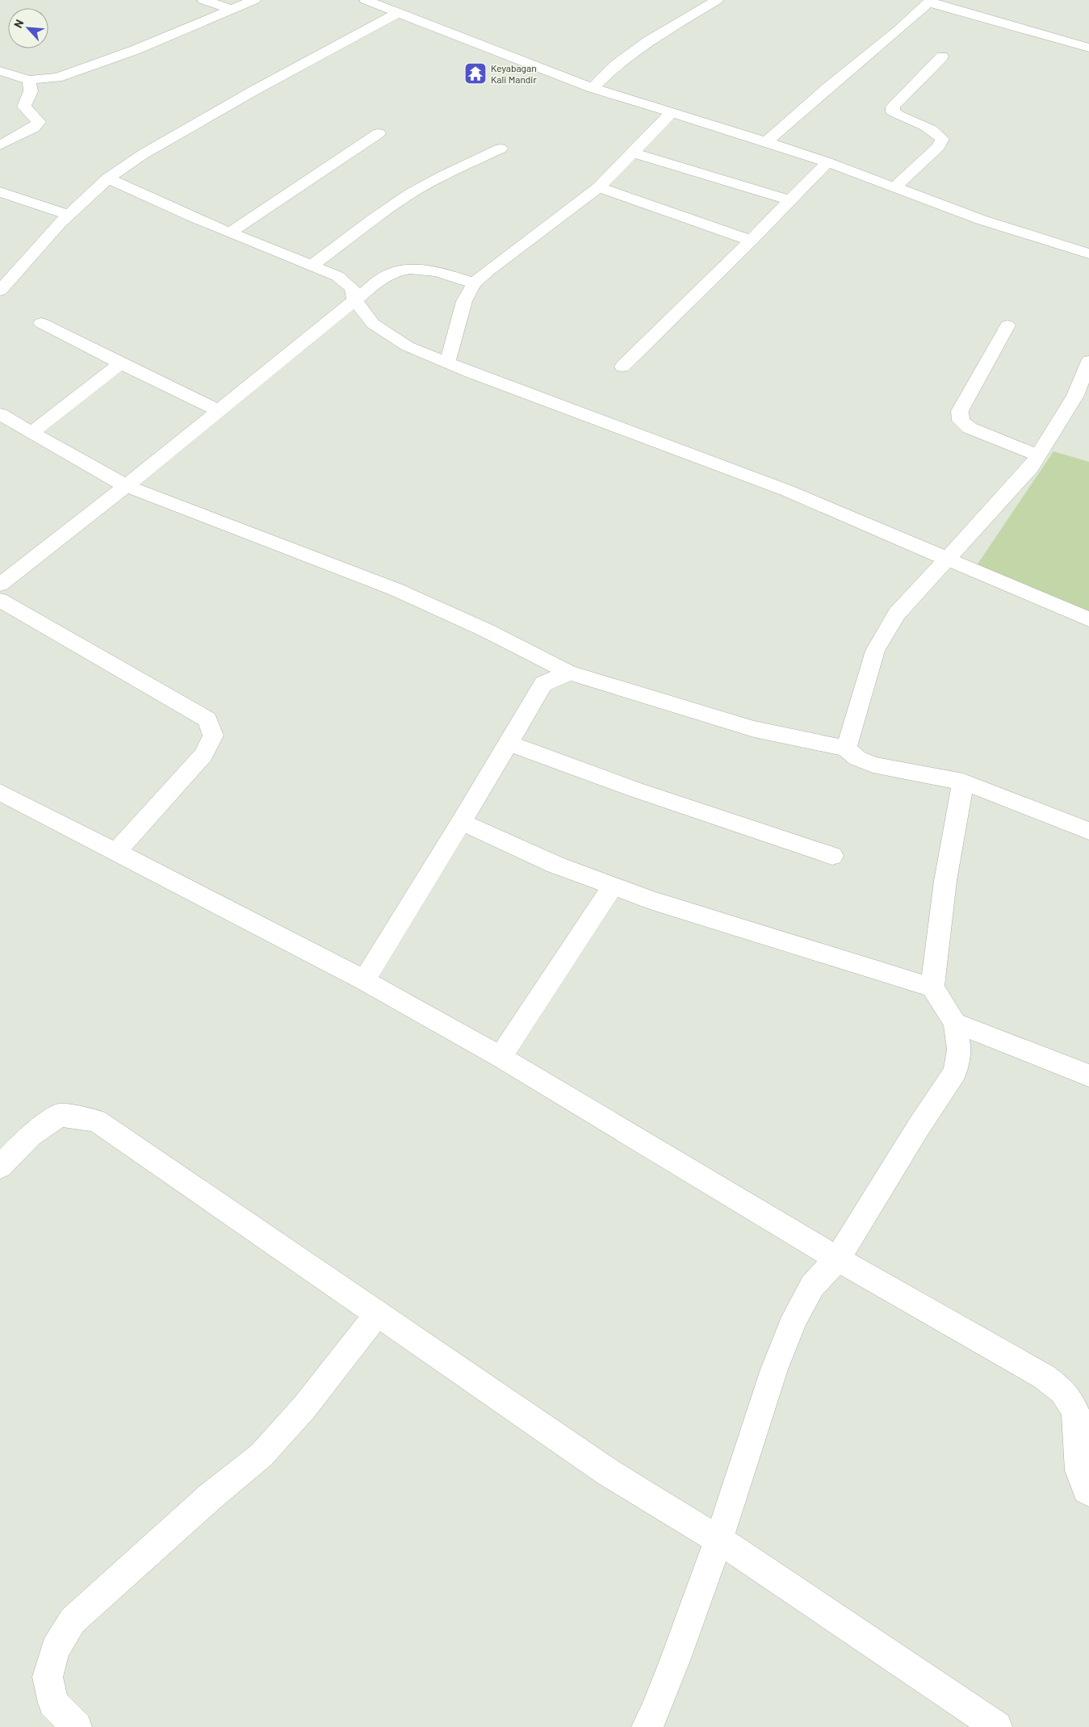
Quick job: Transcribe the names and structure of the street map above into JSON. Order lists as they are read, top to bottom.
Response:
{
  "places": {
    "temple": ["Keyabagan Kali Mandir"]
  },
  "north": "top left"
}
